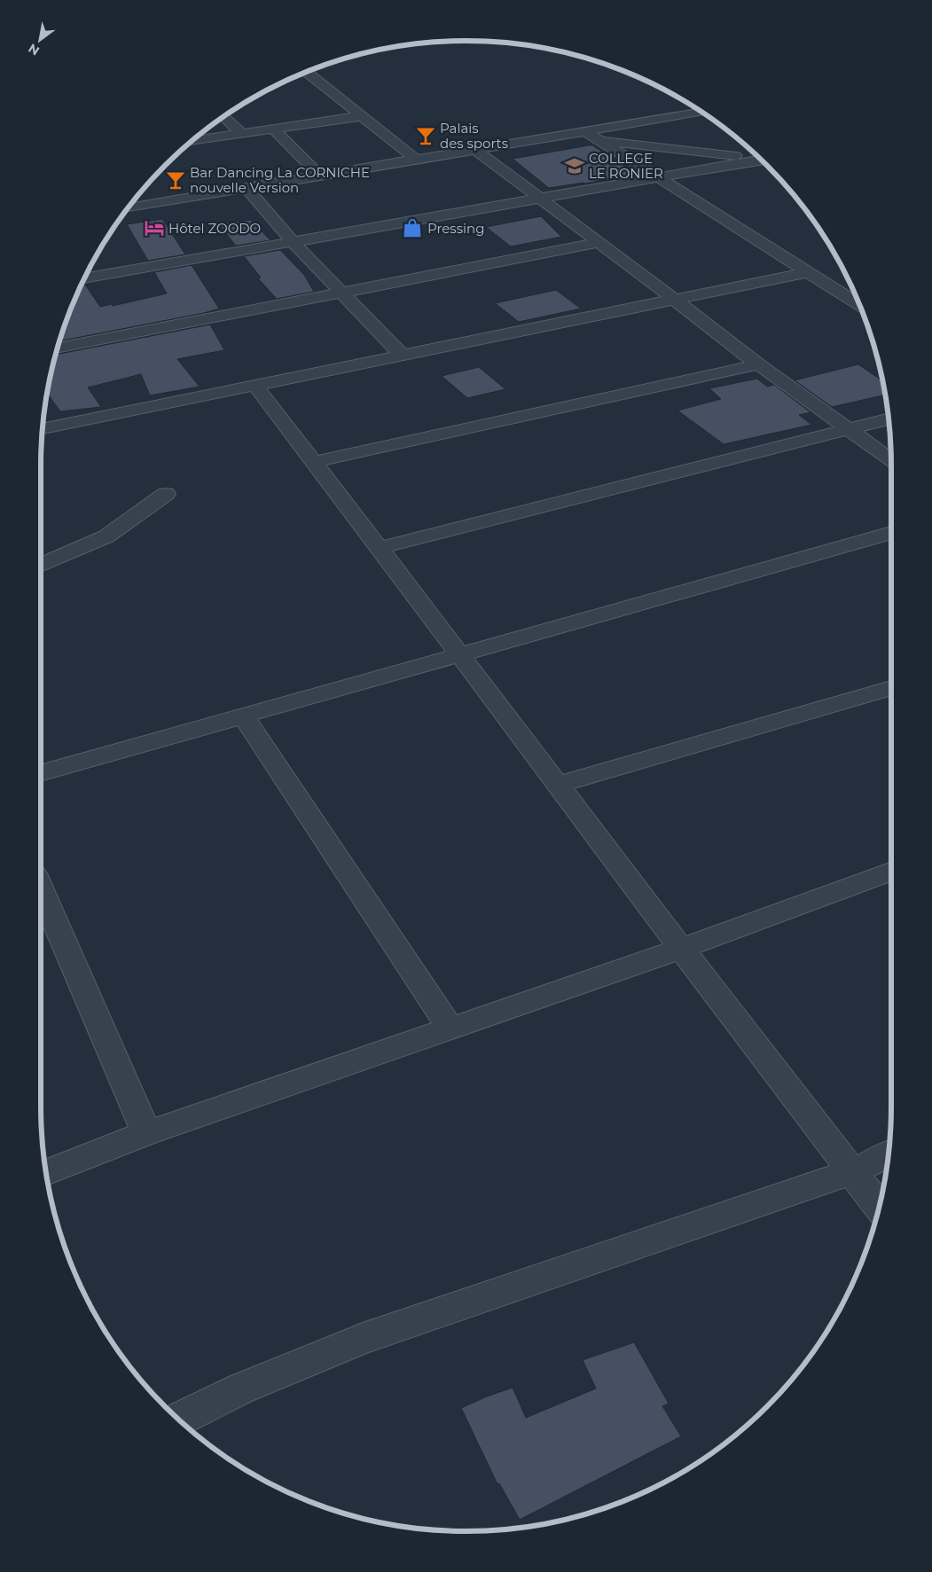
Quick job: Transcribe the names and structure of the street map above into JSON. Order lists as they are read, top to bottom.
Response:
{
  "places": {
    "bar": ["Palais des sports", "Bar Dancing La CORNICHE nouvelle Version"],
    "school or university": ["COLLEGE LE RONIER"],
    "hotel": ["Hôtel ZOODO"],
    "shop": ["Pressing"]
  },
  "north": "bottom left"
}
